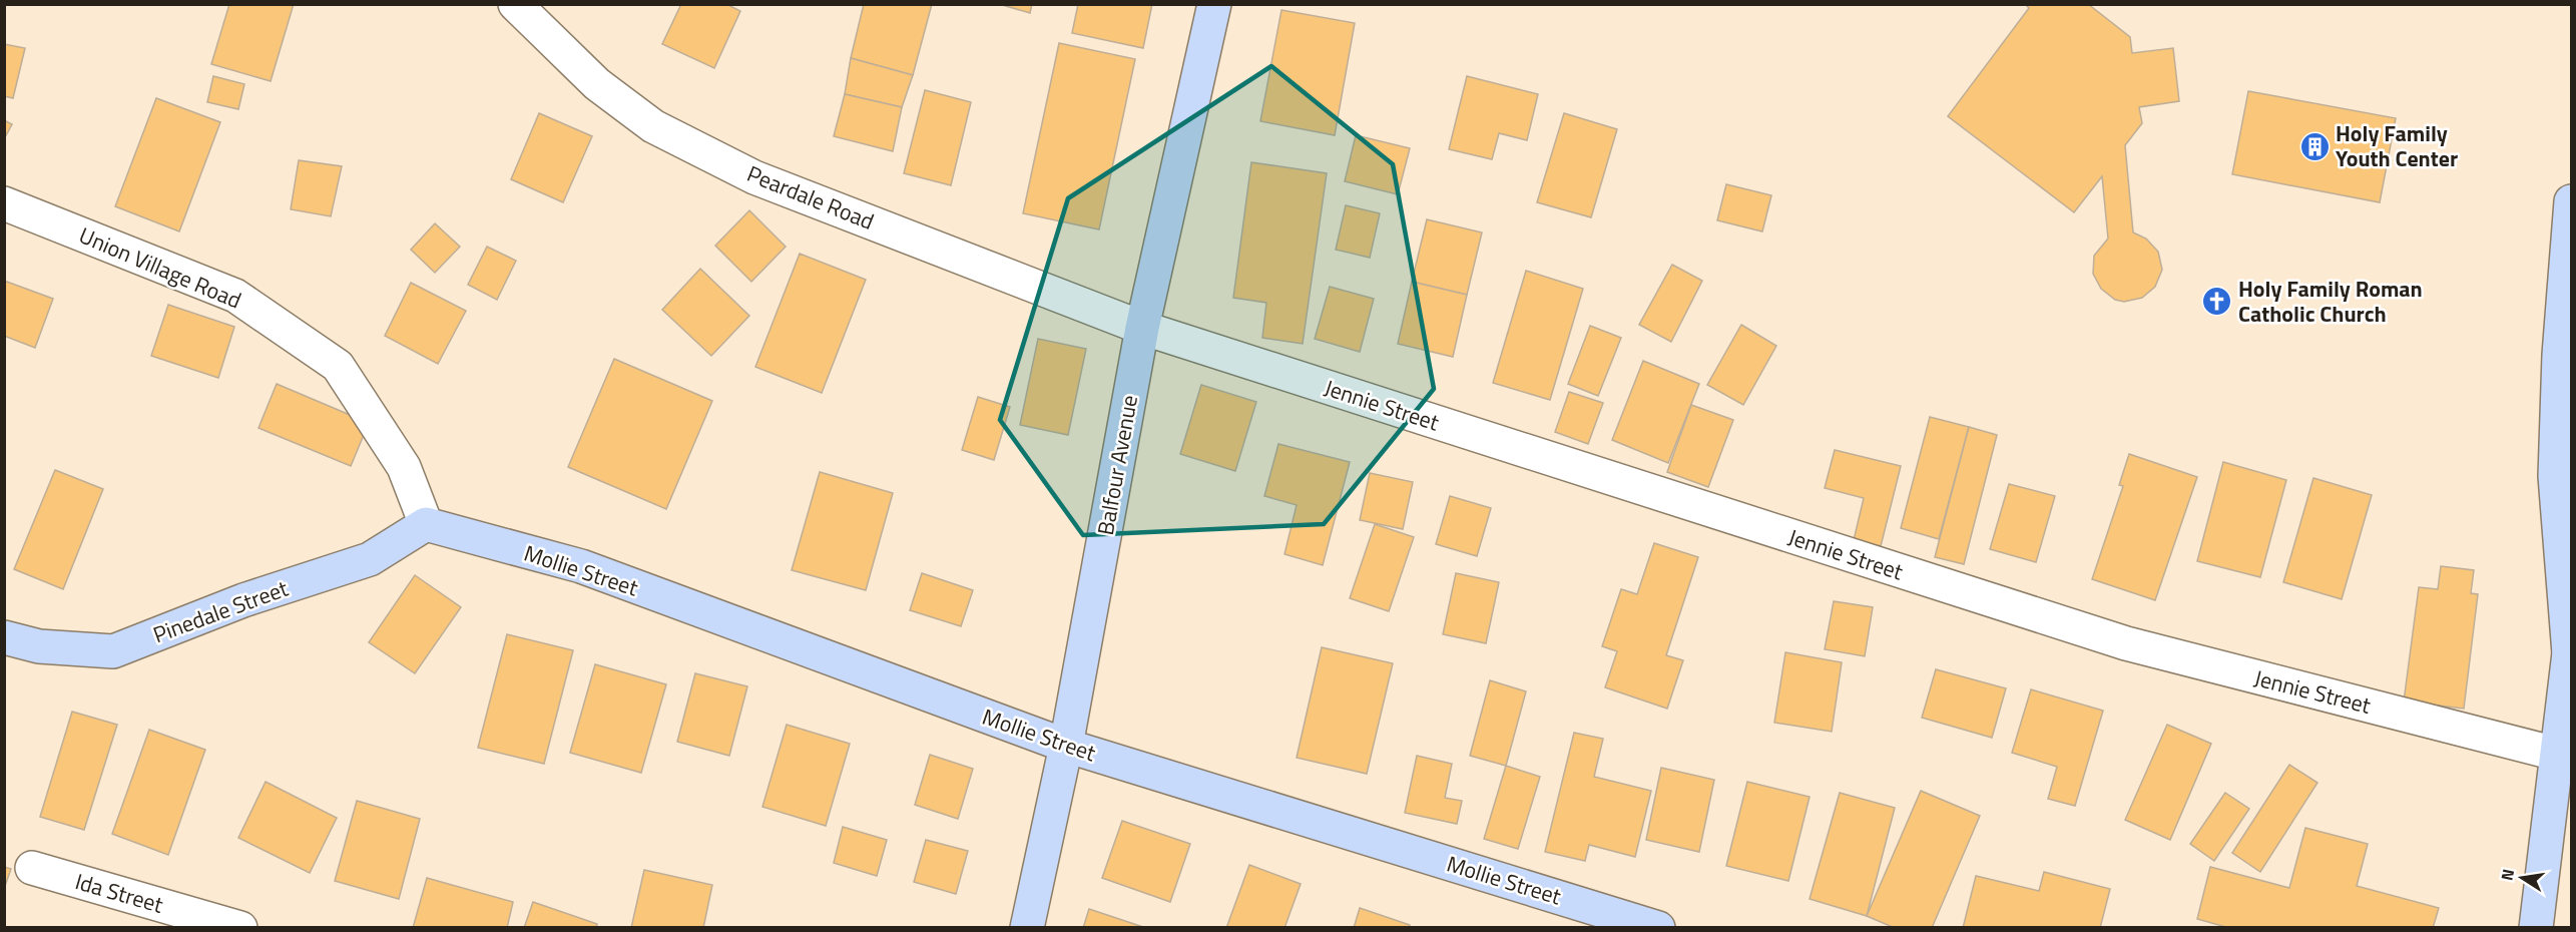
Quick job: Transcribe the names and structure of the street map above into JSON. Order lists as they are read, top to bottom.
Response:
{
  "streets": {
    "street": [
      "Peardale Road",
      "Union Village Road",
      "Jennie Street",
      "Balfour Avenue",
      "Mollie Street",
      "Pinedale Street",
      "Ida Street"
    ]
  },
  "crossings": [
    ["Peardale Road", "Jennie Street"],
    ["Peardale Road", "Balfour Avenue"],
    ["Union Village Road", "Mollie Street"],
    ["Union Village Road", "Pinedale Street"],
    ["Jennie Street", "Balfour Avenue"],
    ["Balfour Avenue", "Mollie Street"],
    ["Mollie Street", "Pinedale Street"]
  ],
  "places": {
    "building": ["Holy Family Youth Center"],
    "church": ["Holy Family Roman Catholic Church"]
  },
  "north": "left"
}
